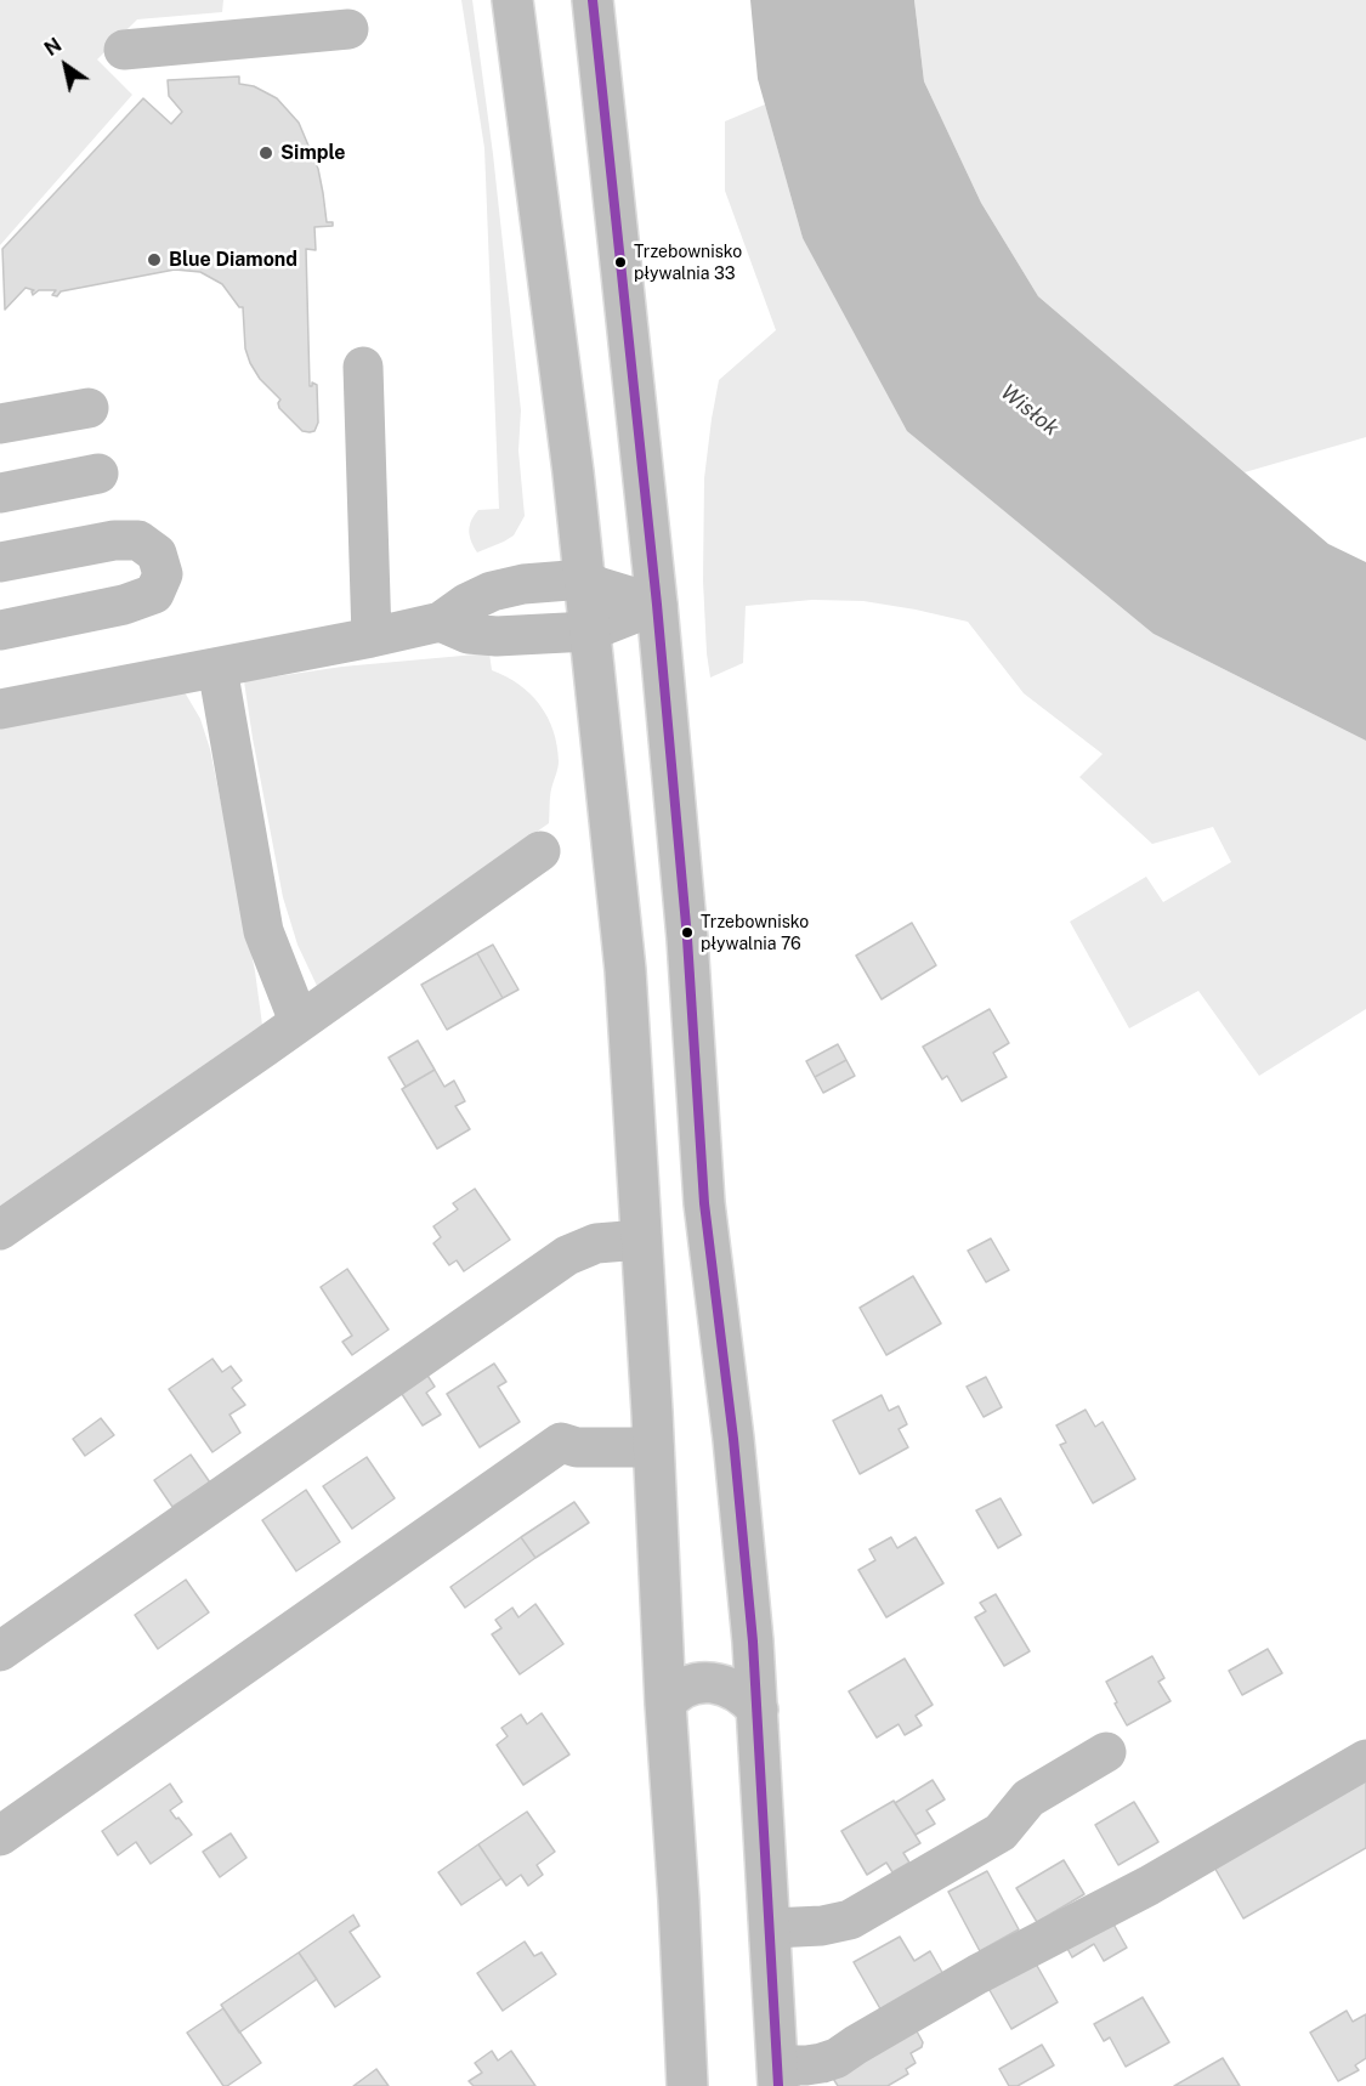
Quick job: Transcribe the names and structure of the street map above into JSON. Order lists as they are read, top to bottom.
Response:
{
  "water": ["Wisłok"],
  "places": [
    "Simple",
    "Blue Diamond",
    "Trzebownisko pływalnia 33",
    "Trzebownisko pływalnia 76"
  ],
  "north": "top left"
}
